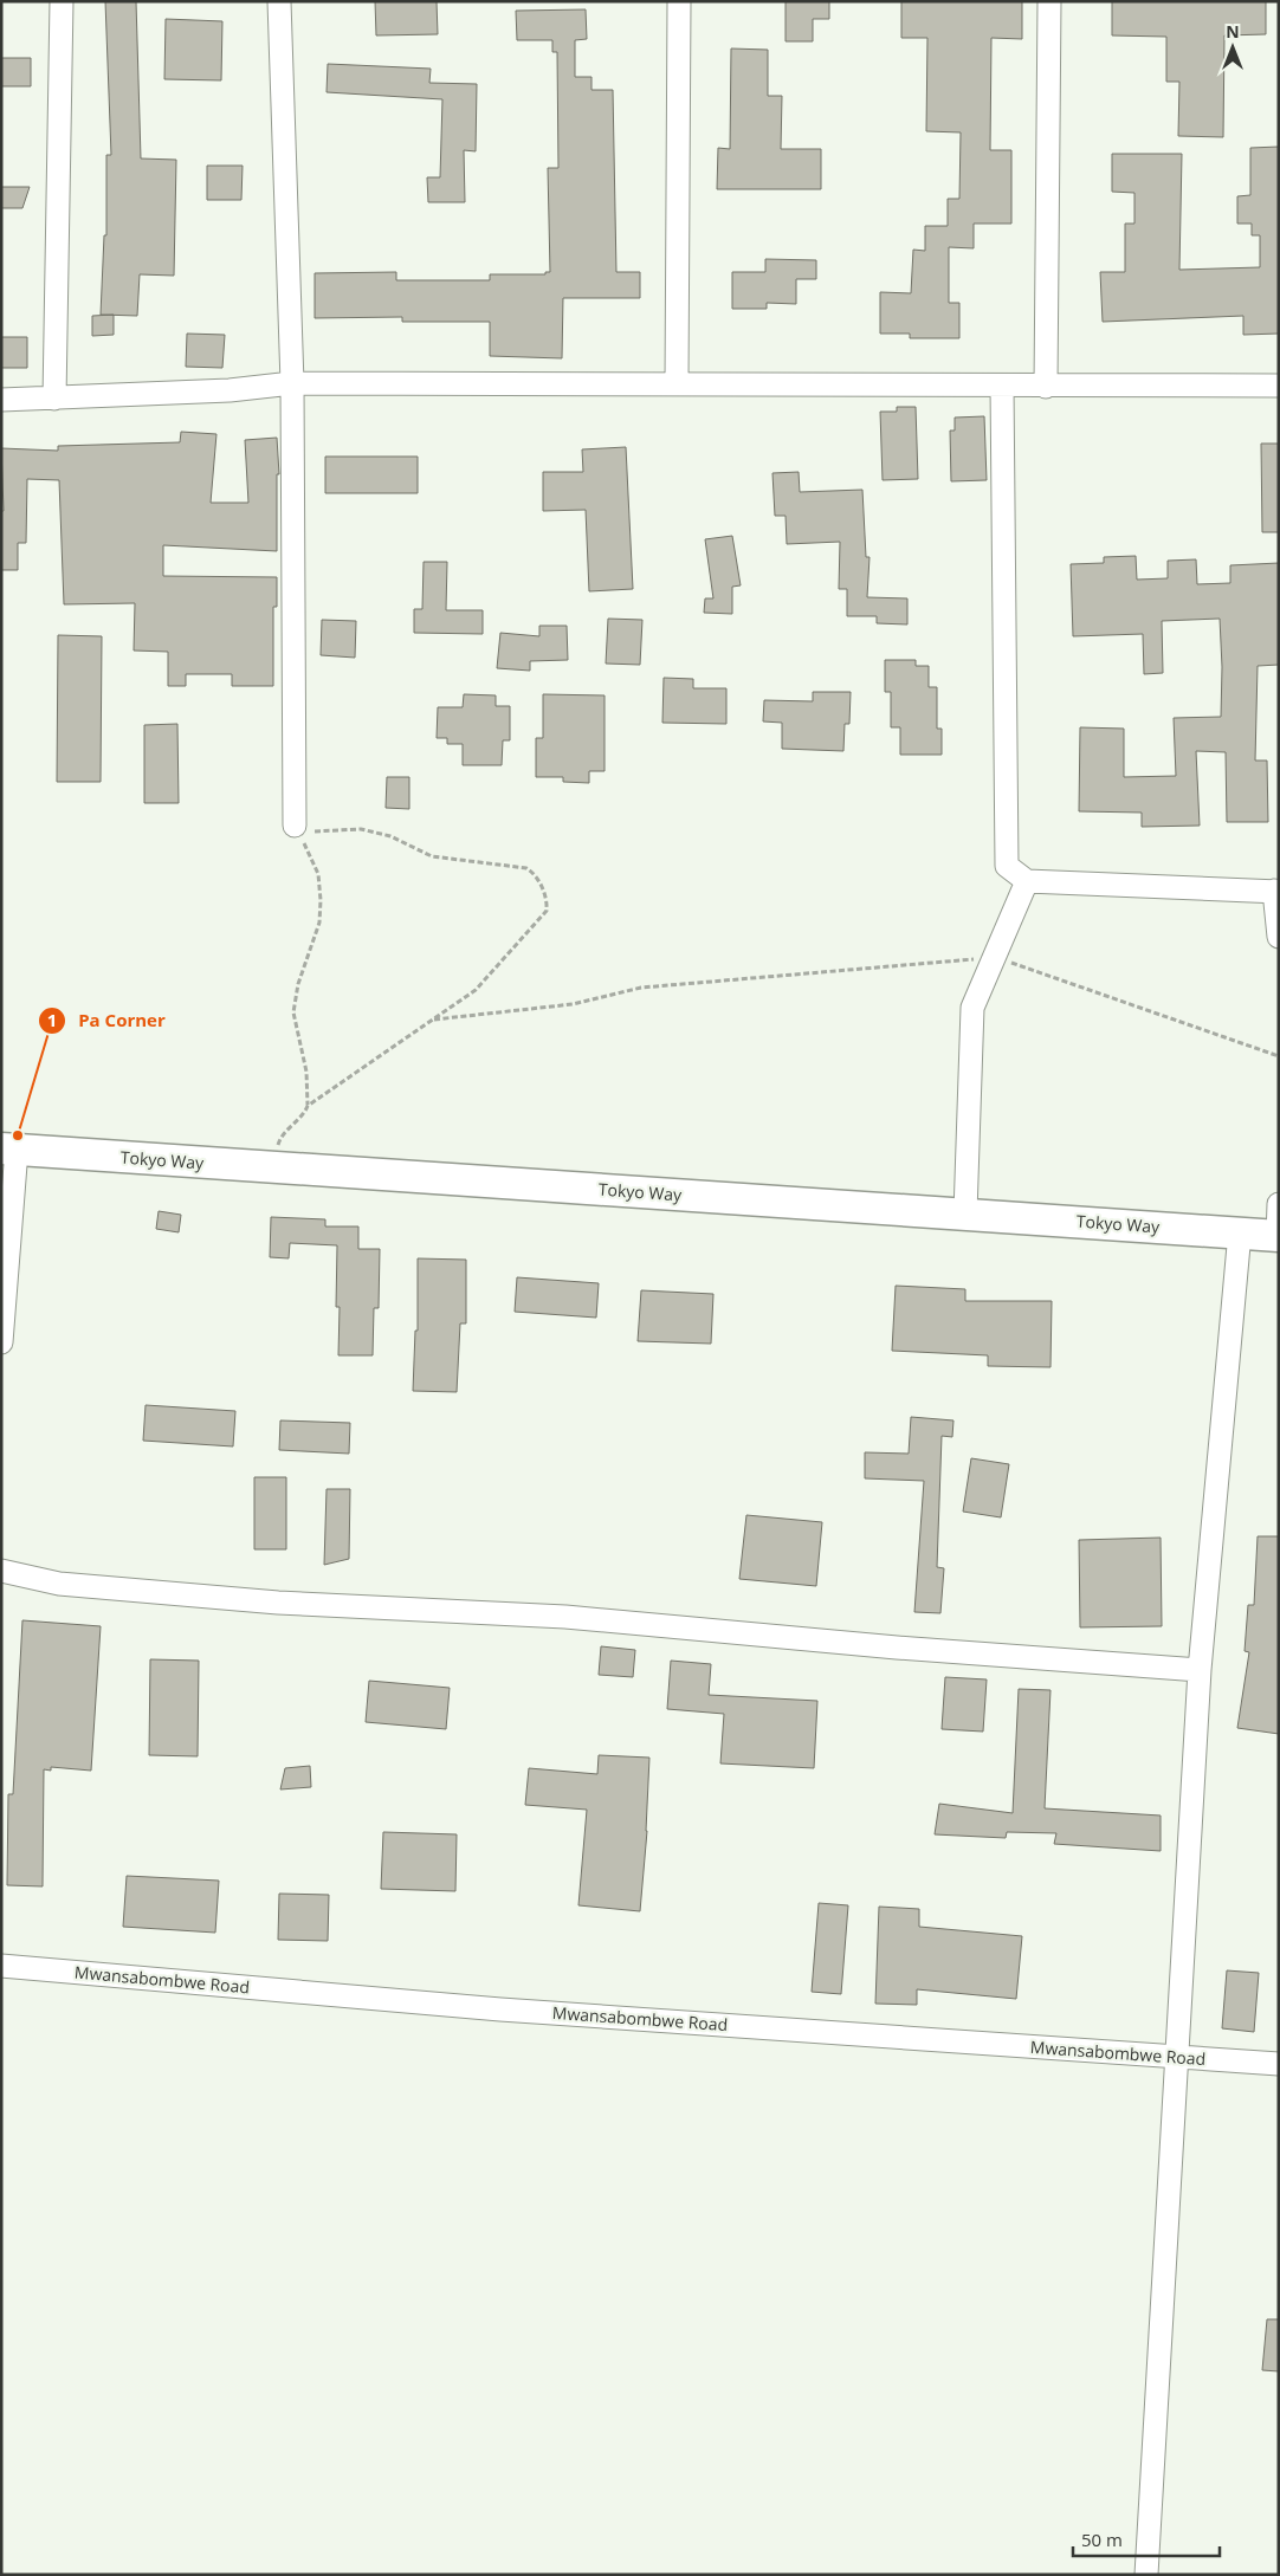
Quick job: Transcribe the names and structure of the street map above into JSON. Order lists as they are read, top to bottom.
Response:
{
  "streets": {
    "street": ["Tokyo Way", "Mwansabombwe Road"]
  },
  "places": ["Pa Corner"],
  "scale_bar": "50 m",
  "north": "top"
}
